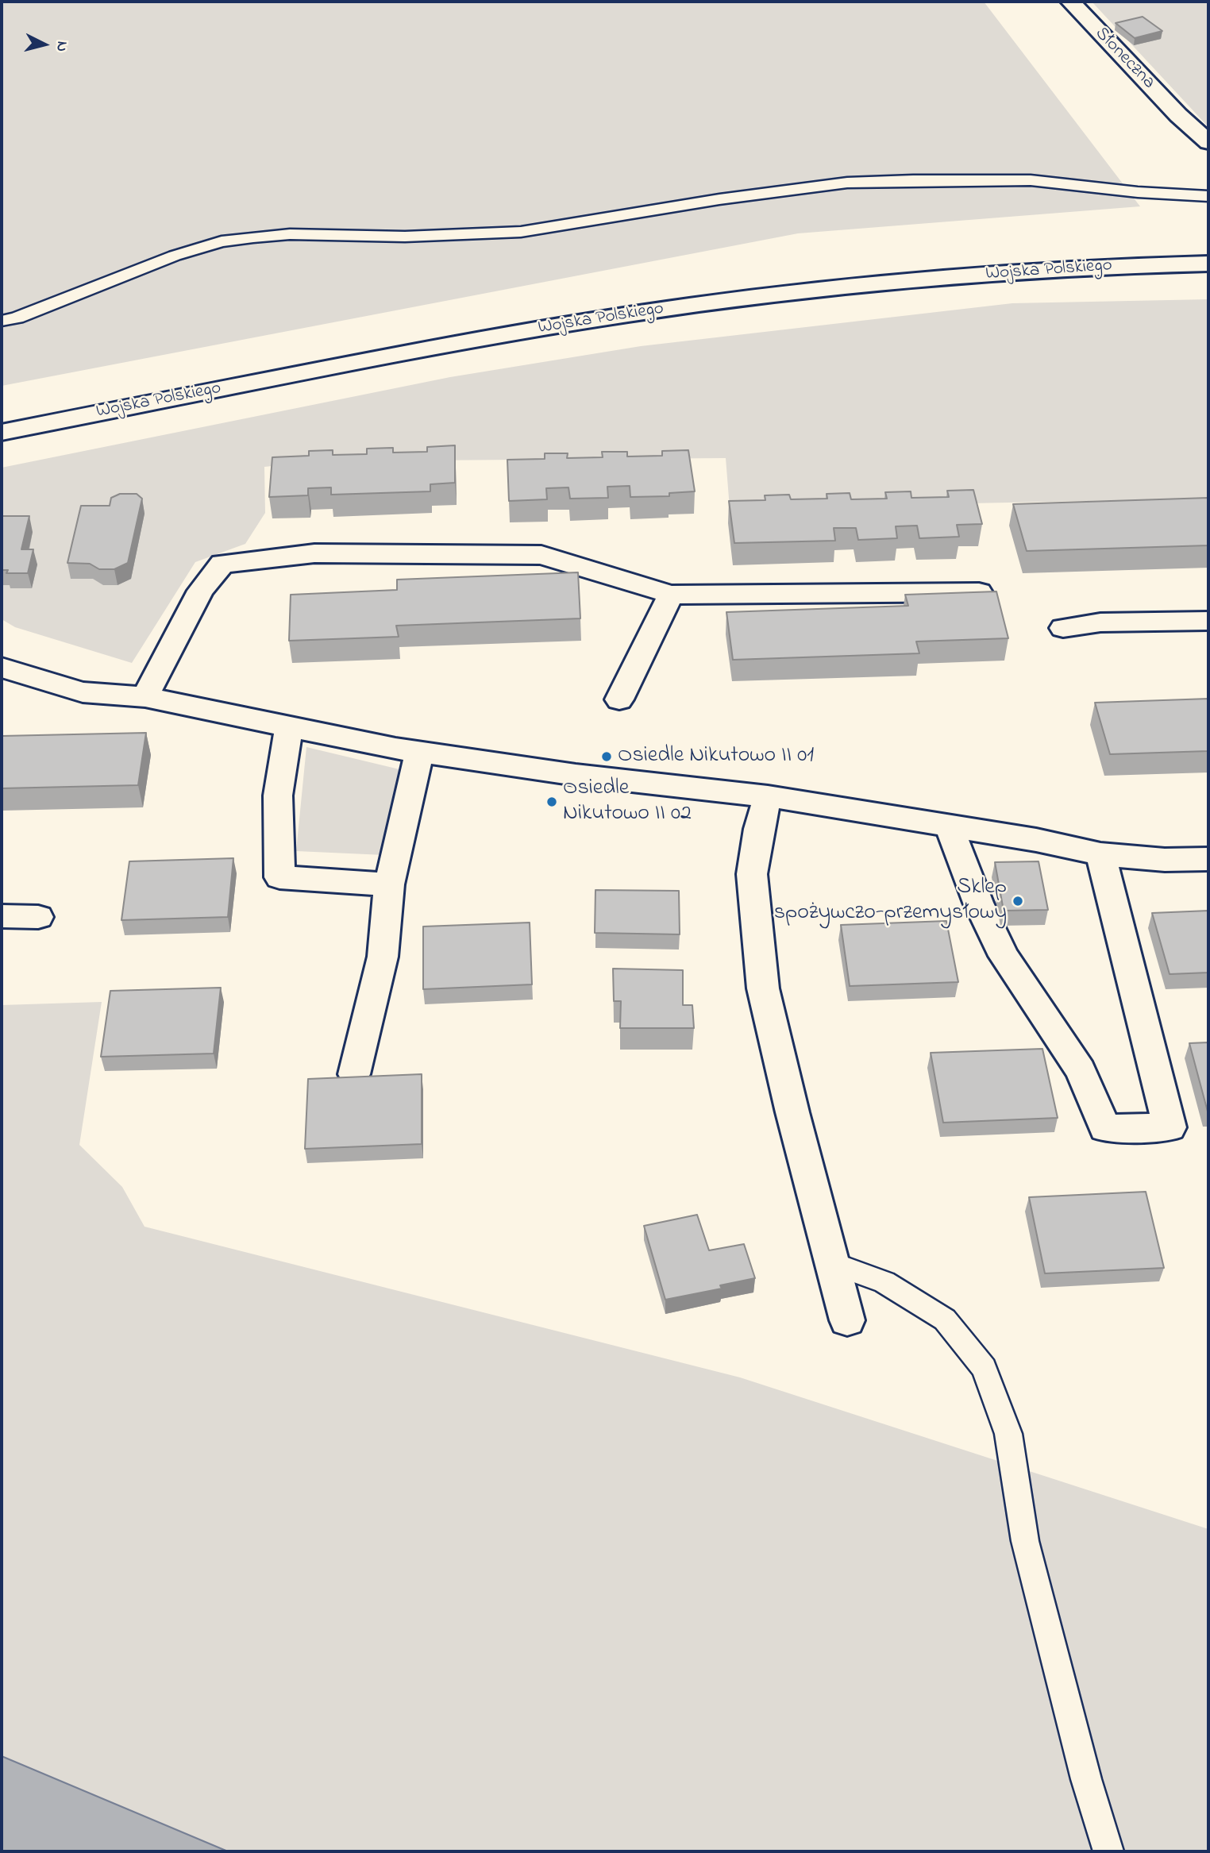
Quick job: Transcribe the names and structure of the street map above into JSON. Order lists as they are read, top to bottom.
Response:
{
  "streets": {
    "street": ["Słoneczna", "Wojska Polskiego"]
  },
  "places": ["Osiedle Nikutowo II 01", "Osiedle Nikutowo II 02", "Sklep spożywczo-przemysłowy"],
  "north": "right"
}
